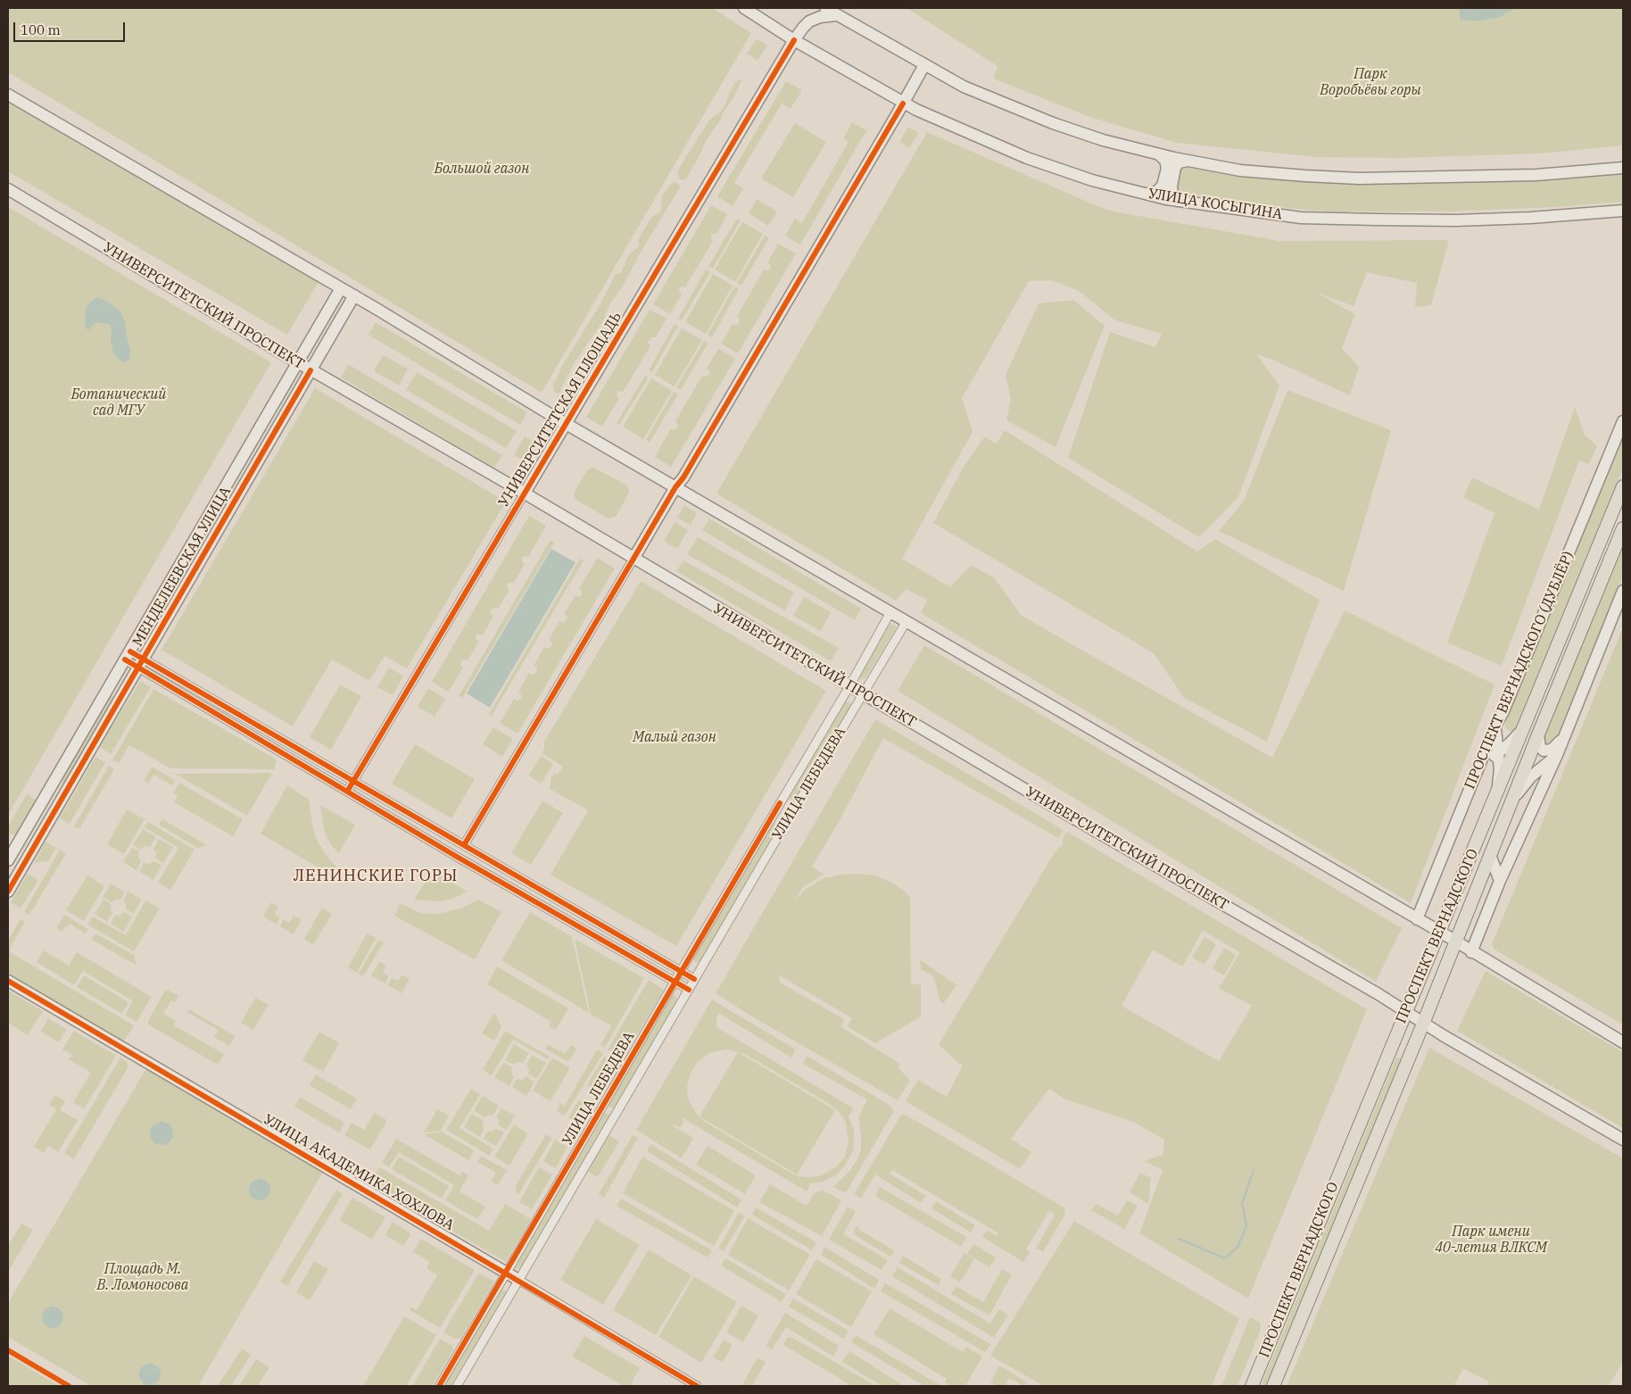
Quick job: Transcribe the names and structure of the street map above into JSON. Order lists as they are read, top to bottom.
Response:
{
  "streets": {
    "main road": [
      "УЛИЦА КОСЫГИНА",
      "УНИВЕРСИТЕТСКИЙ ПРОСПЕКТ",
      "УНИВЕРСИТЕТСКАЯ ПЛОЩАДЬ",
      "МЕНДЕЛЕЕВСКАЯ УЛИЦА",
      "ПРОСПЕКТ ВЕРНАДСКОГО (ДУБЛЁР)",
      "ПРОСПЕКТ ВЕРНАДСКОГО",
      "УЛИЦА АКАДЕМИКА ХОХЛОВА"
    ],
    "street": ["УЛИЦА ЛЕБЕДЕВА"]
  },
  "crossings": [
    ["УЛИЦА КОСЫГИНА", "УНИВЕРСИТЕТСКАЯ ПЛОЩАДЬ"],
    ["УНИВЕРСИТЕТСКИЙ ПРОСПЕКТ", "УНИВЕРСИТЕТСКАЯ ПЛОЩАДЬ"],
    ["УНИВЕРСИТЕТСКИЙ ПРОСПЕКТ", "МЕНДЕЛЕЕВСКАЯ УЛИЦА"],
    ["УНИВЕРСИТЕТСКИЙ ПРОСПЕКТ", "УЛИЦА ЛЕБЕДЕВА"],
    ["УНИВЕРСИТЕТСКИЙ ПРОСПЕКТ", "ПРОСПЕКТ ВЕРНАДСКОГО"],
    ["УЛИЦА ЛЕБЕДЕВА", "УЛИЦА АКАДЕМИКА ХОХЛОВА"]
  ],
  "districts": ["ЛЕНИНСКИЕ ГОРЫ"],
  "parks": [
    "Парк Воробьёвы горы",
    "Большой газон",
    "Ботанический сад МГУ",
    "Малый газон",
    "Парк имени 40-летия ВЛКСМ",
    "Площадь М. В. Ломоносова"
  ],
  "scale_bar": "100 m"
}
